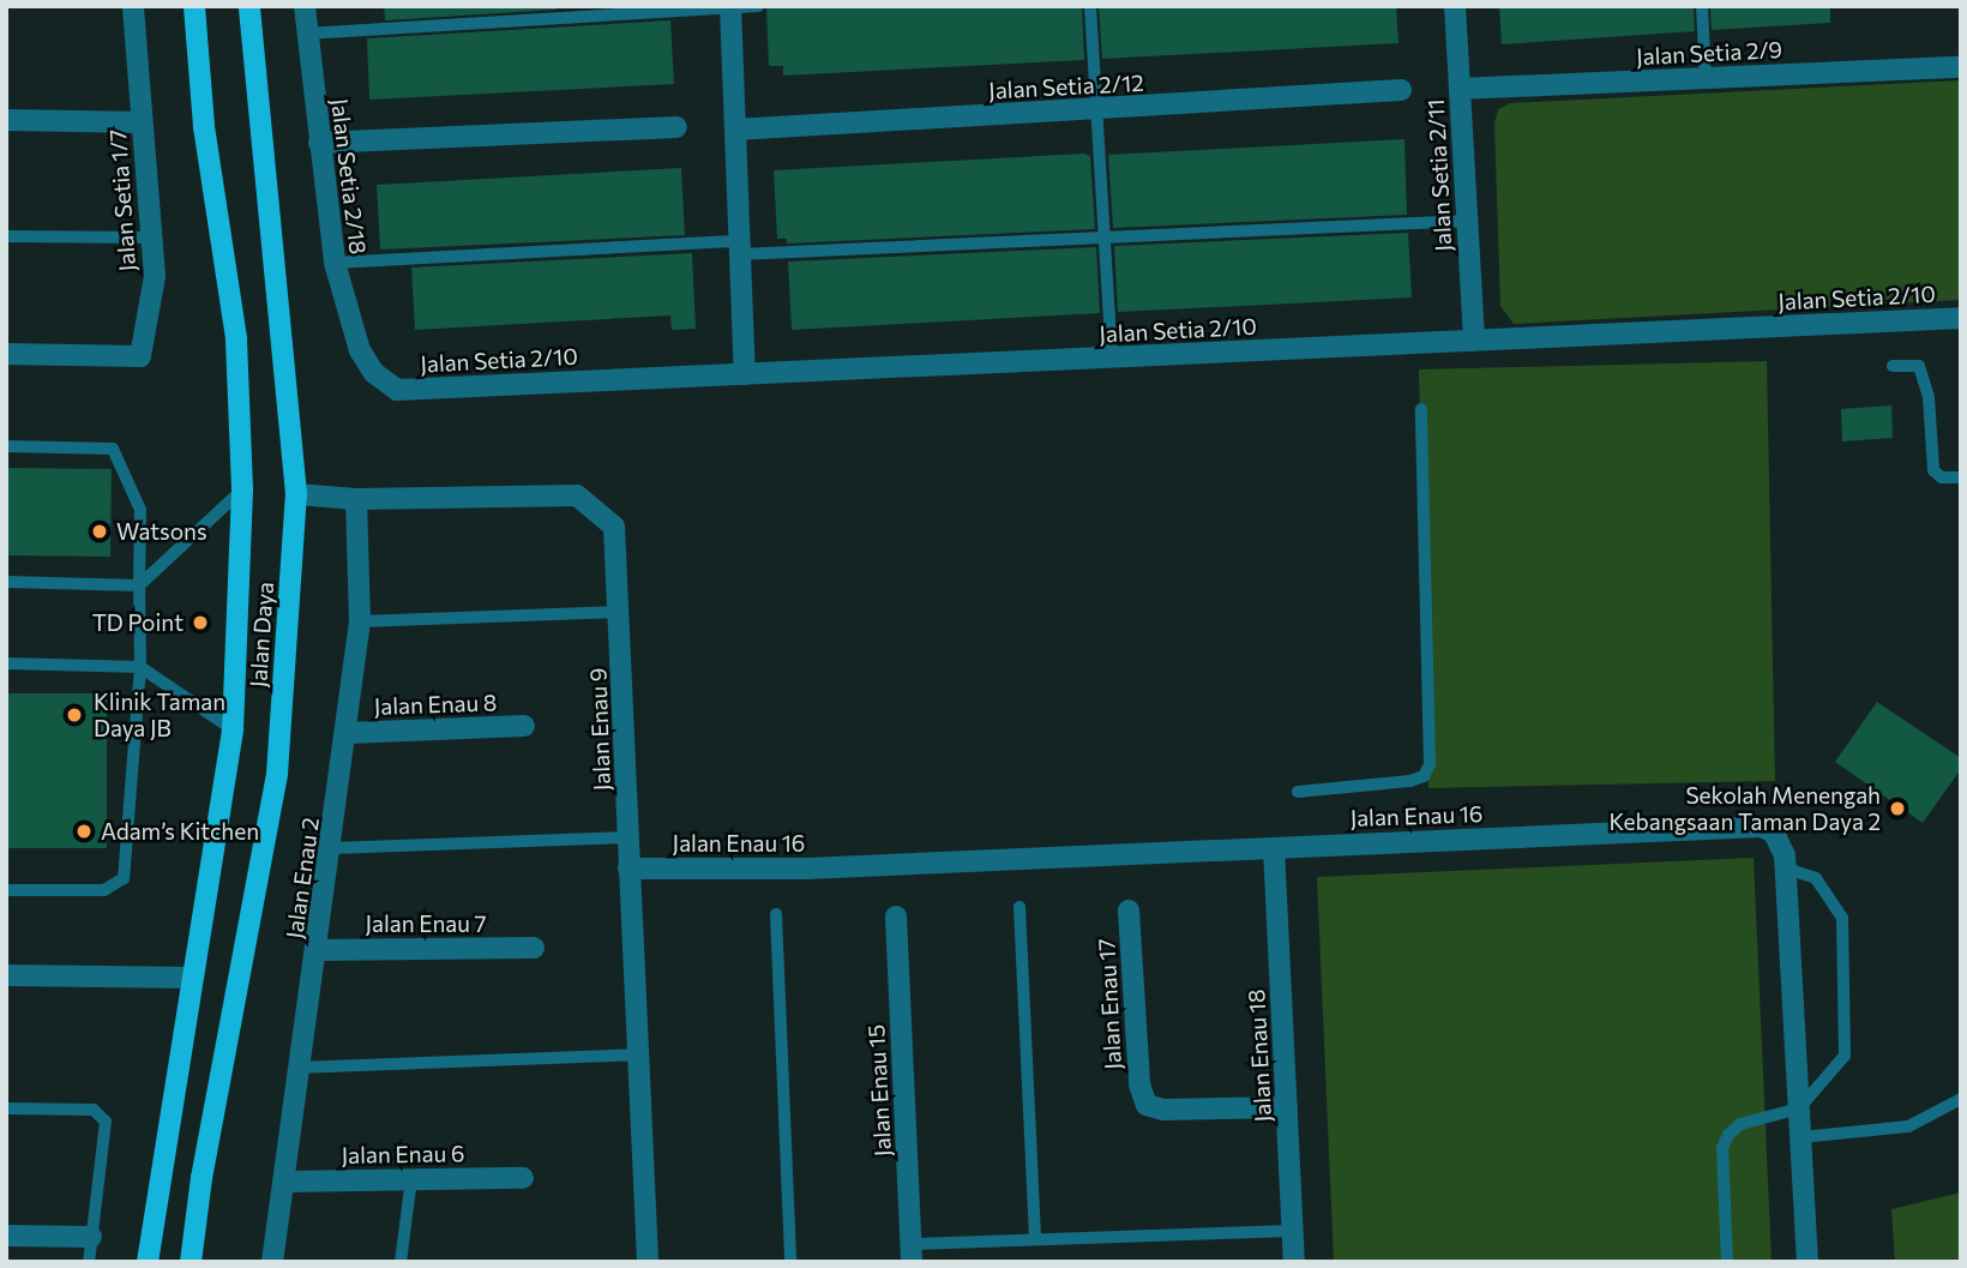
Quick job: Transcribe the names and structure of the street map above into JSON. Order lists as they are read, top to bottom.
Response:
{
  "streets": {
    "main road": ["Jalan Daya"],
    "street": [
      "Jalan Setia 2/9",
      "Jalan Setia 2/12",
      "Jalan Setia 2/11",
      "Jalan Setia 2/18",
      "Jalan Setia 1/7",
      "Jalan Setia 2/10",
      "Jalan Enau 8",
      "Jalan Enau 9",
      "Jalan Enau 16",
      "Jalan Enau 2",
      "Jalan Enau 7",
      "Jalan Enau 17",
      "Jalan Enau 18",
      "Jalan Enau 15",
      "Jalan Enau 6"
    ]
  },
  "crossings": [
    ["Jalan Setia 2/9", "Jalan Setia 2/11"],
    ["Jalan Setia 2/11", "Jalan Setia 2/10"],
    ["Jalan Setia 2/18", "Jalan Setia 2/10"],
    ["Jalan Daya", "Jalan Enau 9"],
    ["Jalan Enau 8", "Jalan Enau 2"],
    ["Jalan Enau 9", "Jalan Enau 16"],
    ["Jalan Enau 9", "Jalan Enau 2"],
    ["Jalan Enau 16", "Jalan Enau 18"],
    ["Jalan Enau 2", "Jalan Enau 7"],
    ["Jalan Enau 2", "Jalan Enau 6"],
    ["Jalan Enau 17", "Jalan Enau 18"]
  ],
  "places": [
    "Watsons",
    "TD Point",
    "Klinik Taman Daya JB",
    "Sekolah Menengah Kebangsaan Taman Daya 2",
    "Adam’s Kitchen"
  ]
}
